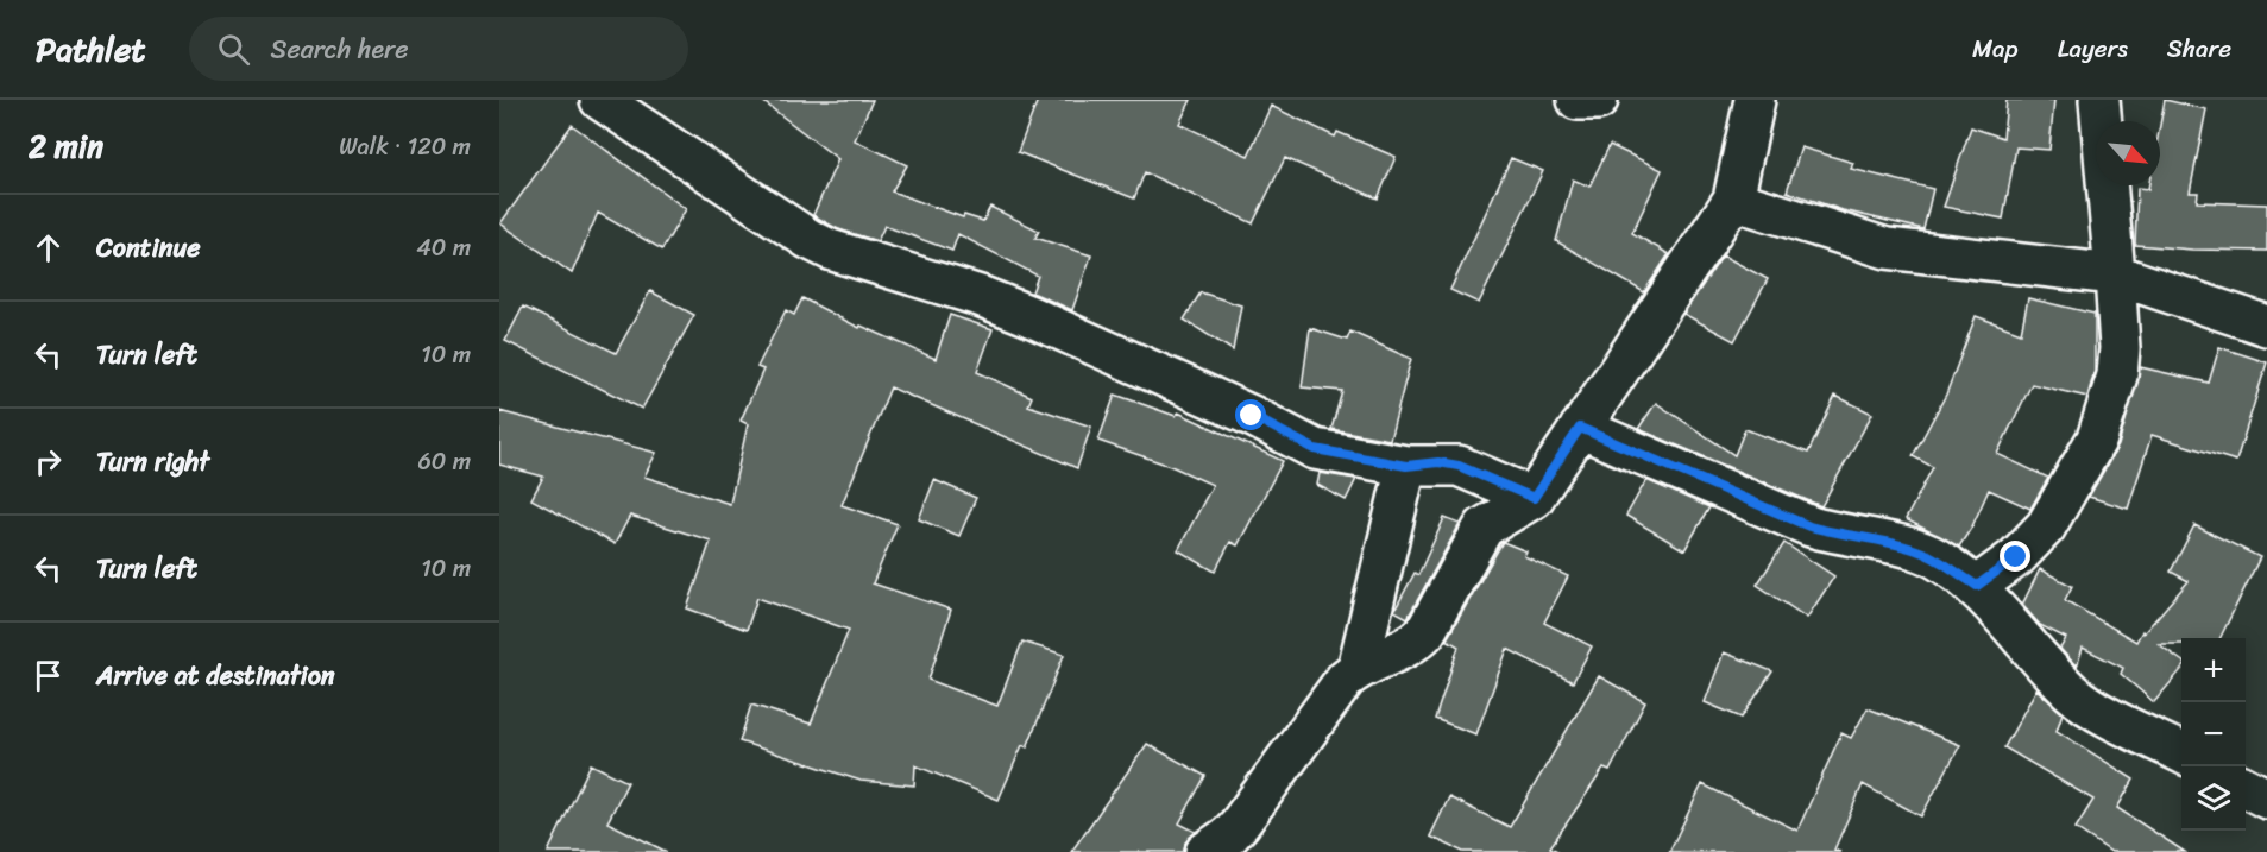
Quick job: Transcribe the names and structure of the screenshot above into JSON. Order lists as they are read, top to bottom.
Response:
{
  "north": "bottom right",
  "page": {
    "header": "Pathlet",
    "search": "Search here",
    "nav": ["Map", "Layers", "Share"],
    "heading": ["2 min", "Walk · 120 m"],
    "list": [
      ["Continue", "40 m"],
      ["Turn left", "10 m"],
      ["Turn right", "60 m"],
      ["Turn left", "10 m"],
      "Arrive at destination"
    ],
    "map_buttons": ["+", "−"]
  }
}
